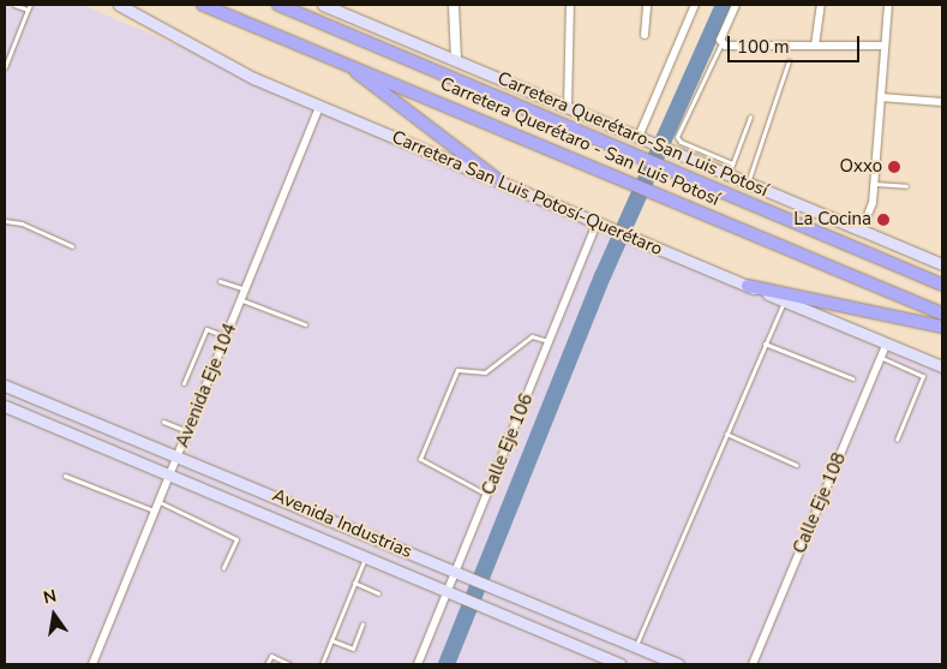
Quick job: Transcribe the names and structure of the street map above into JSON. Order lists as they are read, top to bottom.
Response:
{
  "streets": {
    "highway": ["Carretera Querétaro - San Luis Potosí"],
    "main road": ["Carretera Querétaro-San Luis Potosí", "Carretera San Luis Potosí-Querétaro", "Avenida Industrias"],
    "street": ["Avenida Eje 104", "Calle Eje 106", "Calle Eje 108"]
  },
  "crossings": [
    ["Carretera San Luis Potosí-Querétaro", "Avenida Eje 104"],
    ["Carretera San Luis Potosí-Querétaro", "Calle Eje 106"],
    ["Carretera San Luis Potosí-Querétaro", "Calle Eje 108"],
    ["Avenida Eje 104", "Avenida Industrias"],
    ["Calle Eje 106", "Avenida Industrias"]
  ],
  "places": ["Oxxo", "La Cocina"],
  "scale_bar": "100 m",
  "north": "top"
}
